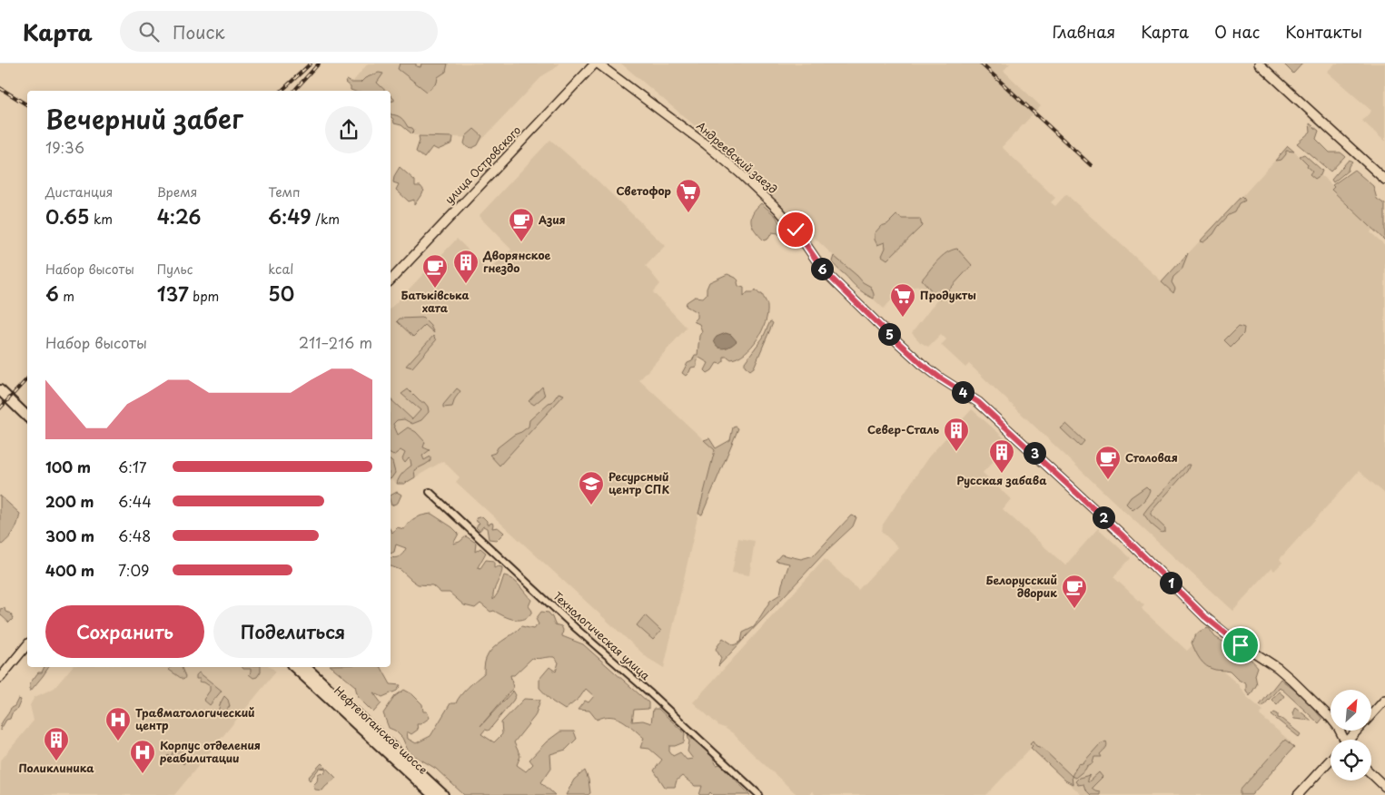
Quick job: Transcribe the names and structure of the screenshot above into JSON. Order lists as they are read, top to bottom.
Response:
{
  "streets": {
    "main road": ["Нефтеюганское шоссе"],
    "street": ["Андреевский заезд", "улица Островского", "Технологическая улица"]
  },
  "crossings": [
    ["Андреевский заезд", "улица Островского"]
  ],
  "places": {
    "supermarket": ["Светофор", "Продукты"],
    "cafe": [
      "Азия",
      "Батькiвська хата",
      "Столовая",
      "Белорусский дворик"
    ],
    "building": [
      "Дворянское гнездо",
      "Север-Сталь",
      "Русская забава",
      "Поликлиника"
    ],
    "school or university": ["Ресурсный центр СПК"],
    "hospital": ["Травматологический центр", "Корпус отделения реабилитации"]
  },
  "north": "top right",
  "page": {
    "header": "Карта",
    "search": "Поиск",
    "nav": [
      "Главная",
      "Карта",
      "О нас",
      "Контакты"
    ],
    "heading": ["Вечерний забег", "19:36"],
    "stats": [
      ["Дистанция", "0.65 km"],
      ["Время", "4:26"],
      ["Темп", "6:49 /km"],
      ["Набор высоты", "6 m"],
      ["Пульс", "137 bpm"],
      ["kcal", "50"]
    ],
    "pins": [
      "6",
      "5",
      "4",
      "3",
      "2",
      "1"
    ],
    "chart": ["Набор высоты", "211–216 m"],
    "list": [
      {
        "name": "100 m",
        "note": "6:17"
      },
      {
        "name": "200 m",
        "note": "6:44"
      },
      {
        "name": "300 m",
        "note": "6:48"
      },
      {
        "name": "400 m",
        "note": "7:09"
      }
    ],
    "buttons": ["Сохранить", "Поделиться"]
  }
}
